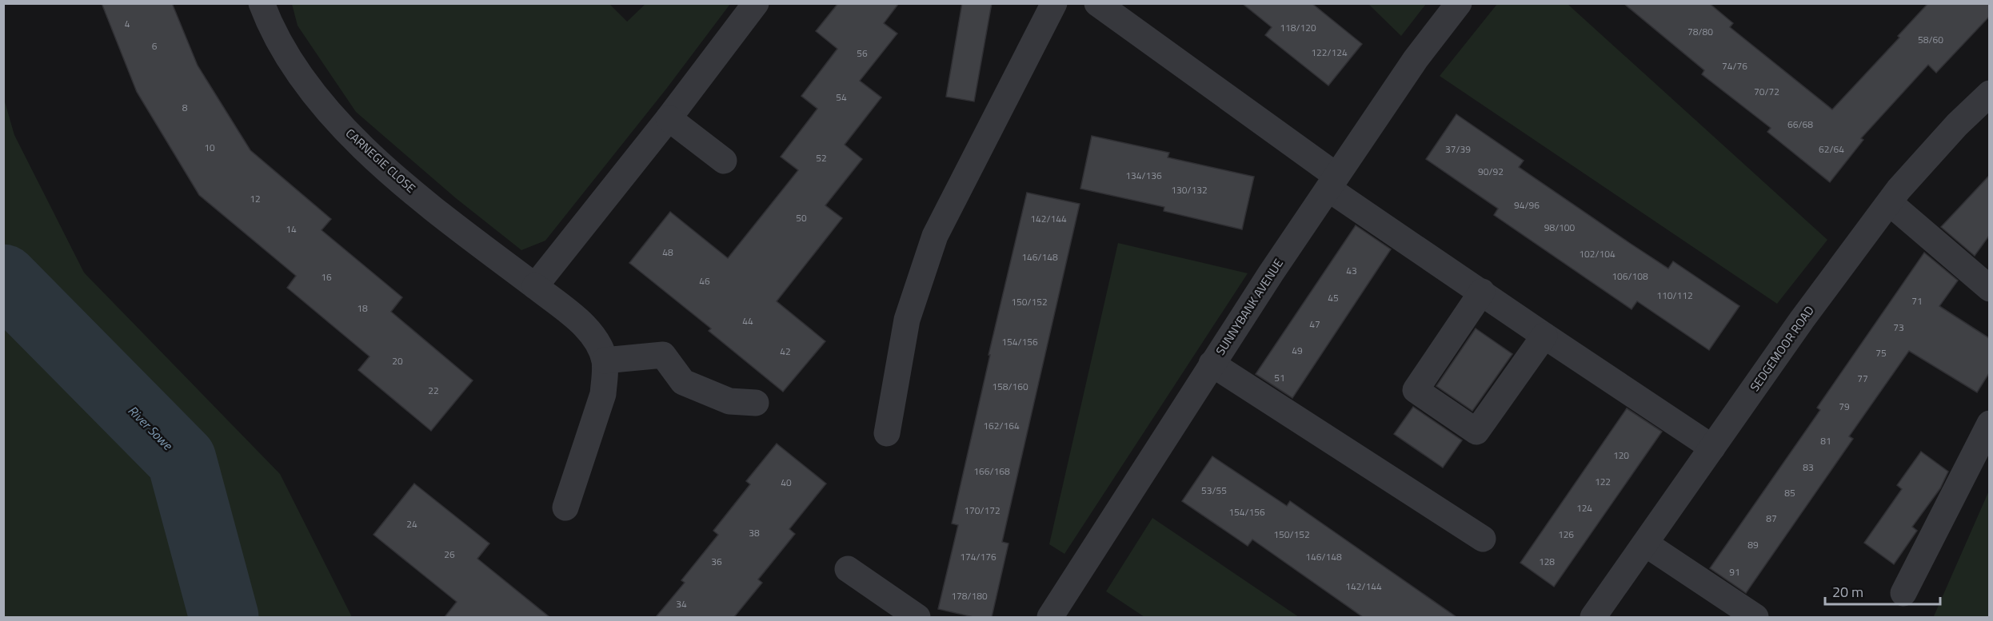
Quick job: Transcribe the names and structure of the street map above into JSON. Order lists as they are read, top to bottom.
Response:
{
  "streets": {
    "street": ["CARNEGIE CLOSE", "SUNNYBANK AVENUE", "SEDGEMOOR ROAD"]
  },
  "water": ["River Sowe"],
  "house_numbers": [
    "4",
    "118/120",
    "78/80",
    "58/60",
    "6",
    "122/124",
    "56",
    "74/76",
    "70/72",
    "54",
    "8",
    "66/68",
    "10",
    "37/39",
    "62/64",
    "52",
    "90/92",
    "134/136",
    "130/132",
    "12",
    "94/96",
    "50",
    "142/144",
    "98/100",
    "14",
    "48",
    "102/104",
    "146/148",
    "43",
    "106/108",
    "16",
    "46",
    "110/112",
    "45",
    "71",
    "150/152",
    "18",
    "44",
    "47",
    "73",
    "154/156",
    "49",
    "42",
    "75",
    "20",
    "51",
    "77",
    "158/160",
    "22",
    "79",
    "162/164",
    "81",
    "120",
    "83",
    "166/168",
    "122",
    "40",
    "53/55",
    "85",
    "124",
    "170/172",
    "154/156",
    "87",
    "24",
    "38",
    "150/152",
    "126",
    "89",
    "26",
    "174/176",
    "146/148",
    "36",
    "128",
    "91",
    "142/144",
    "178/180",
    "34"
  ],
  "scale_bar": "20 m"
}
